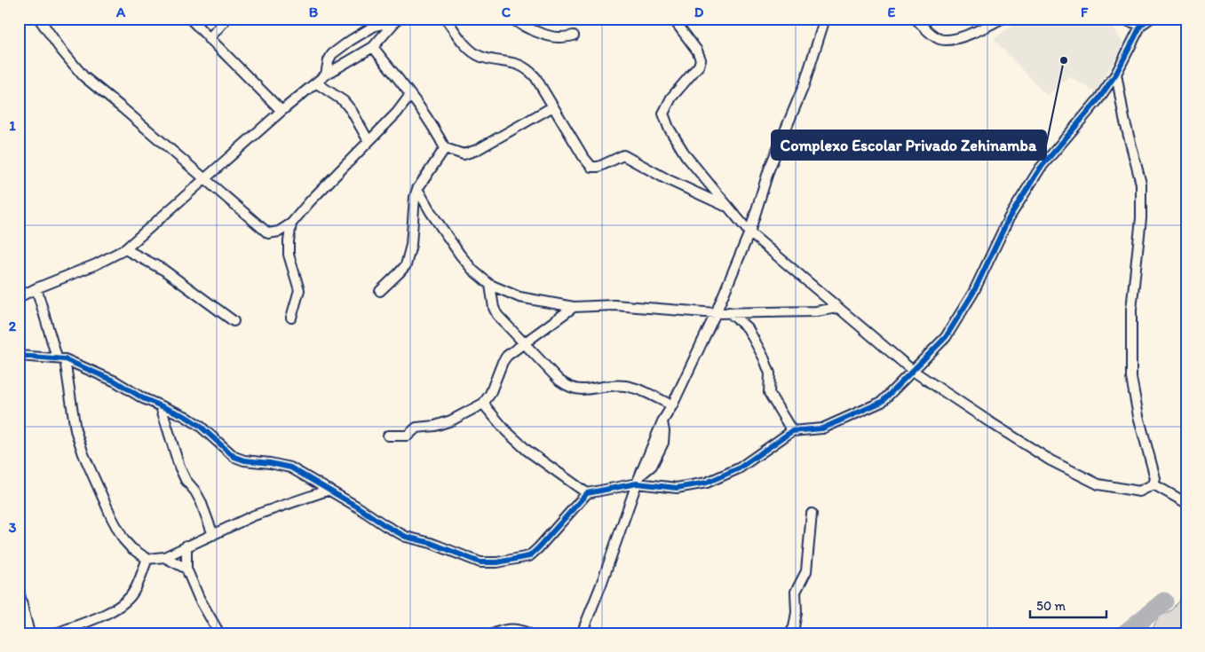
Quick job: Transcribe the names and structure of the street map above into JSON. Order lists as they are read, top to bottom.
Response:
{
  "places": ["Complexo Escolar Privado Zehinamba"],
  "scale_bar": "50 m",
  "grid": {
    "columns": [
      "A",
      "B",
      "C",
      "D",
      "E",
      "F"
    ],
    "rows": ["1", "2", "3"]
  }
}
